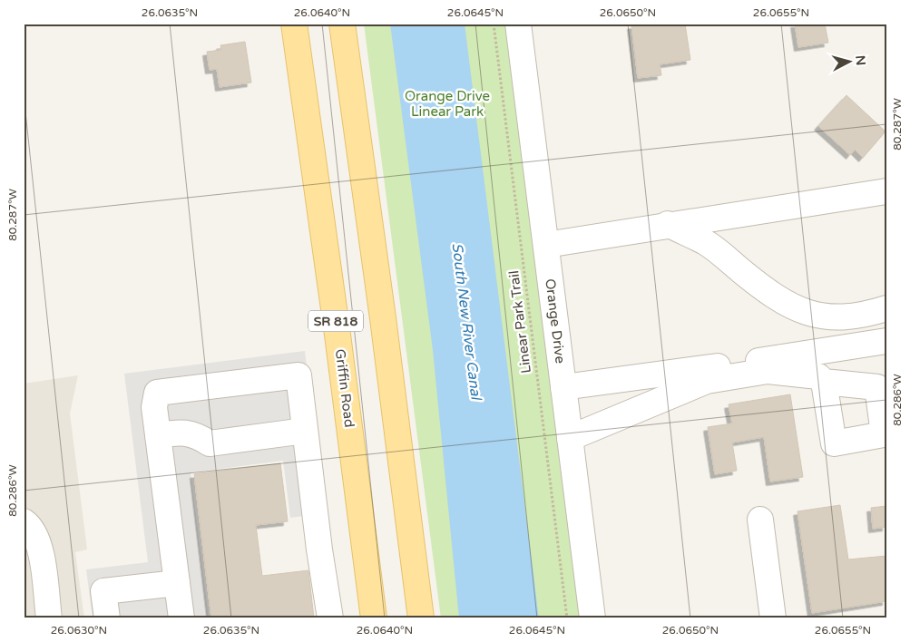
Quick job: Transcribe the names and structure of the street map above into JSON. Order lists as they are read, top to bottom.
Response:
{
  "streets": {
    "main road": ["SR 818", "Griffin Road"],
    "street": ["Orange Drive"],
    "path": ["Linear Park Trail"]
  },
  "water": ["South New River Canal"],
  "parks": ["Orange Drive Linear Park"],
  "north": "right",
  "coordinates": [
    "26.0635°N",
    "26.0640°N",
    "26.0645°N",
    "26.0650°N",
    "26.0655°N",
    "80.287°W",
    "80.286°W",
    "26.0630°N"
  ]
}
